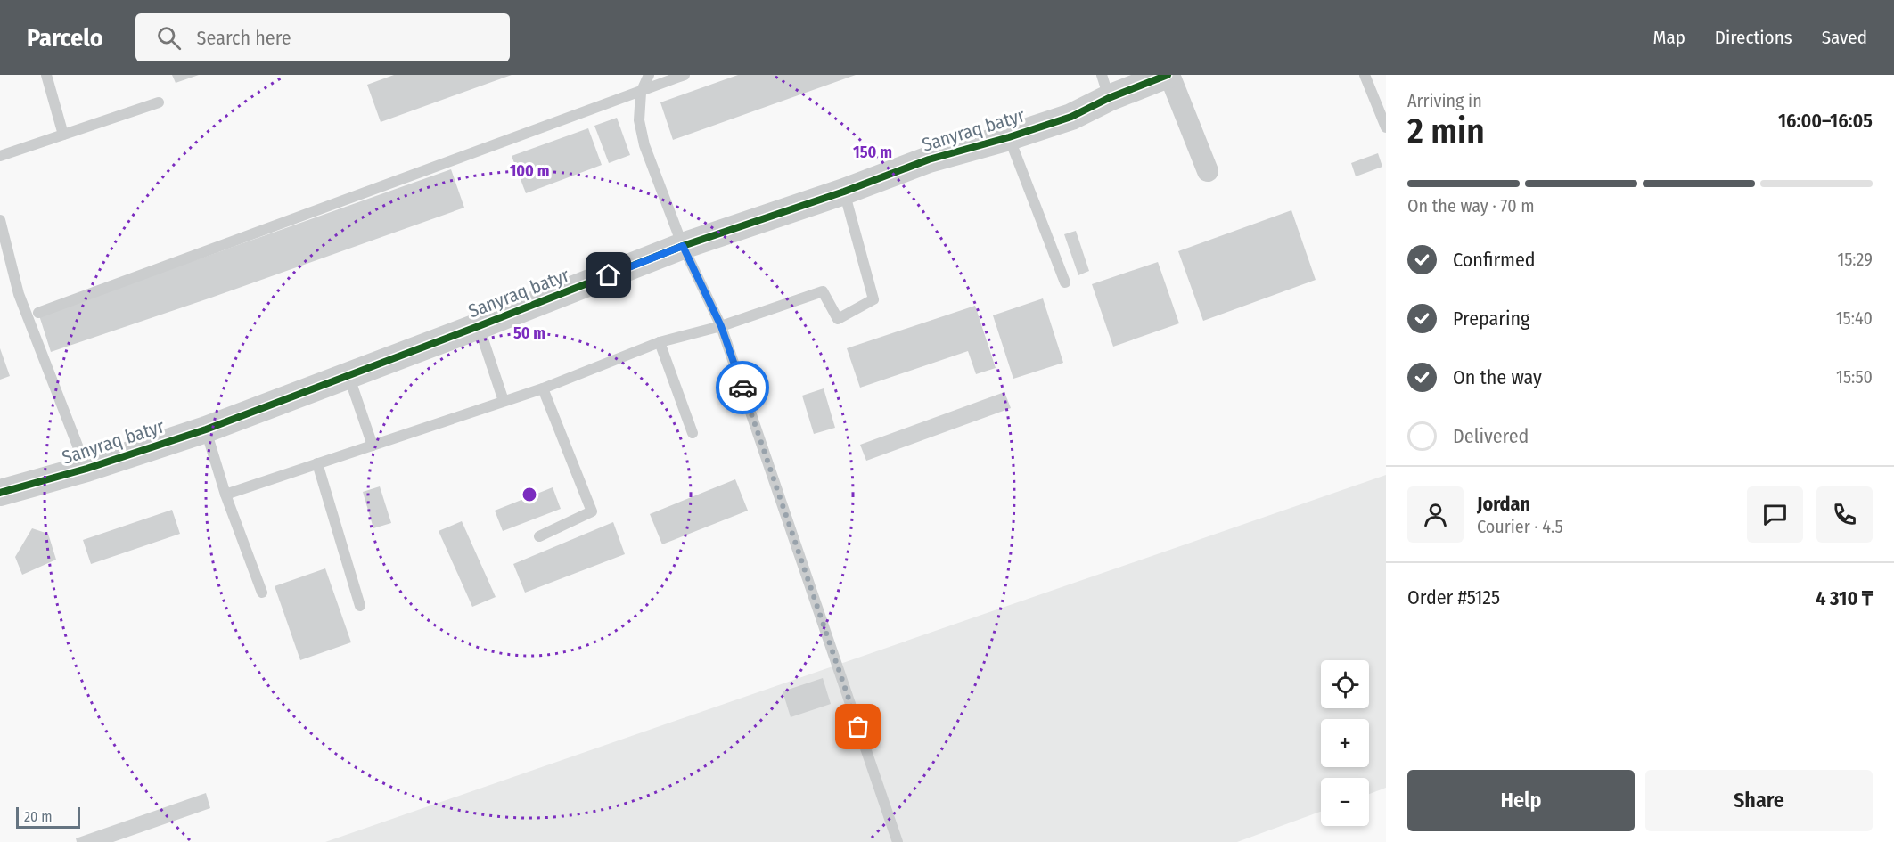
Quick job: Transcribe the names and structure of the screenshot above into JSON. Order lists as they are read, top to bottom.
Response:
{
  "streets": {
    "street": ["Sanyraq batyr"]
  },
  "scale_bar": "20 m",
  "page": {
    "header": "Parcelo",
    "search": "Search here",
    "nav": ["Map", "Directions", "Saved"],
    "heading": ["2 min", "Arriving in", "16:00–16:05"],
    "panel": [
      "Jordan",
      "Courier · 4.5",
      "Order #5125",
      "4 310 ₸"
    ],
    "bar": "On the way · 70 m",
    "list": [
      ["Confirmed", "15:29"],
      ["Preparing", "15:40"],
      ["On the way", "15:50"],
      "Delivered"
    ],
    "map_buttons": ["+", "−"],
    "buttons": ["Help", "Share"],
    "scale": "20 m"
  },
  "rings": ["150 m", "100 m", "50 m"]
}
